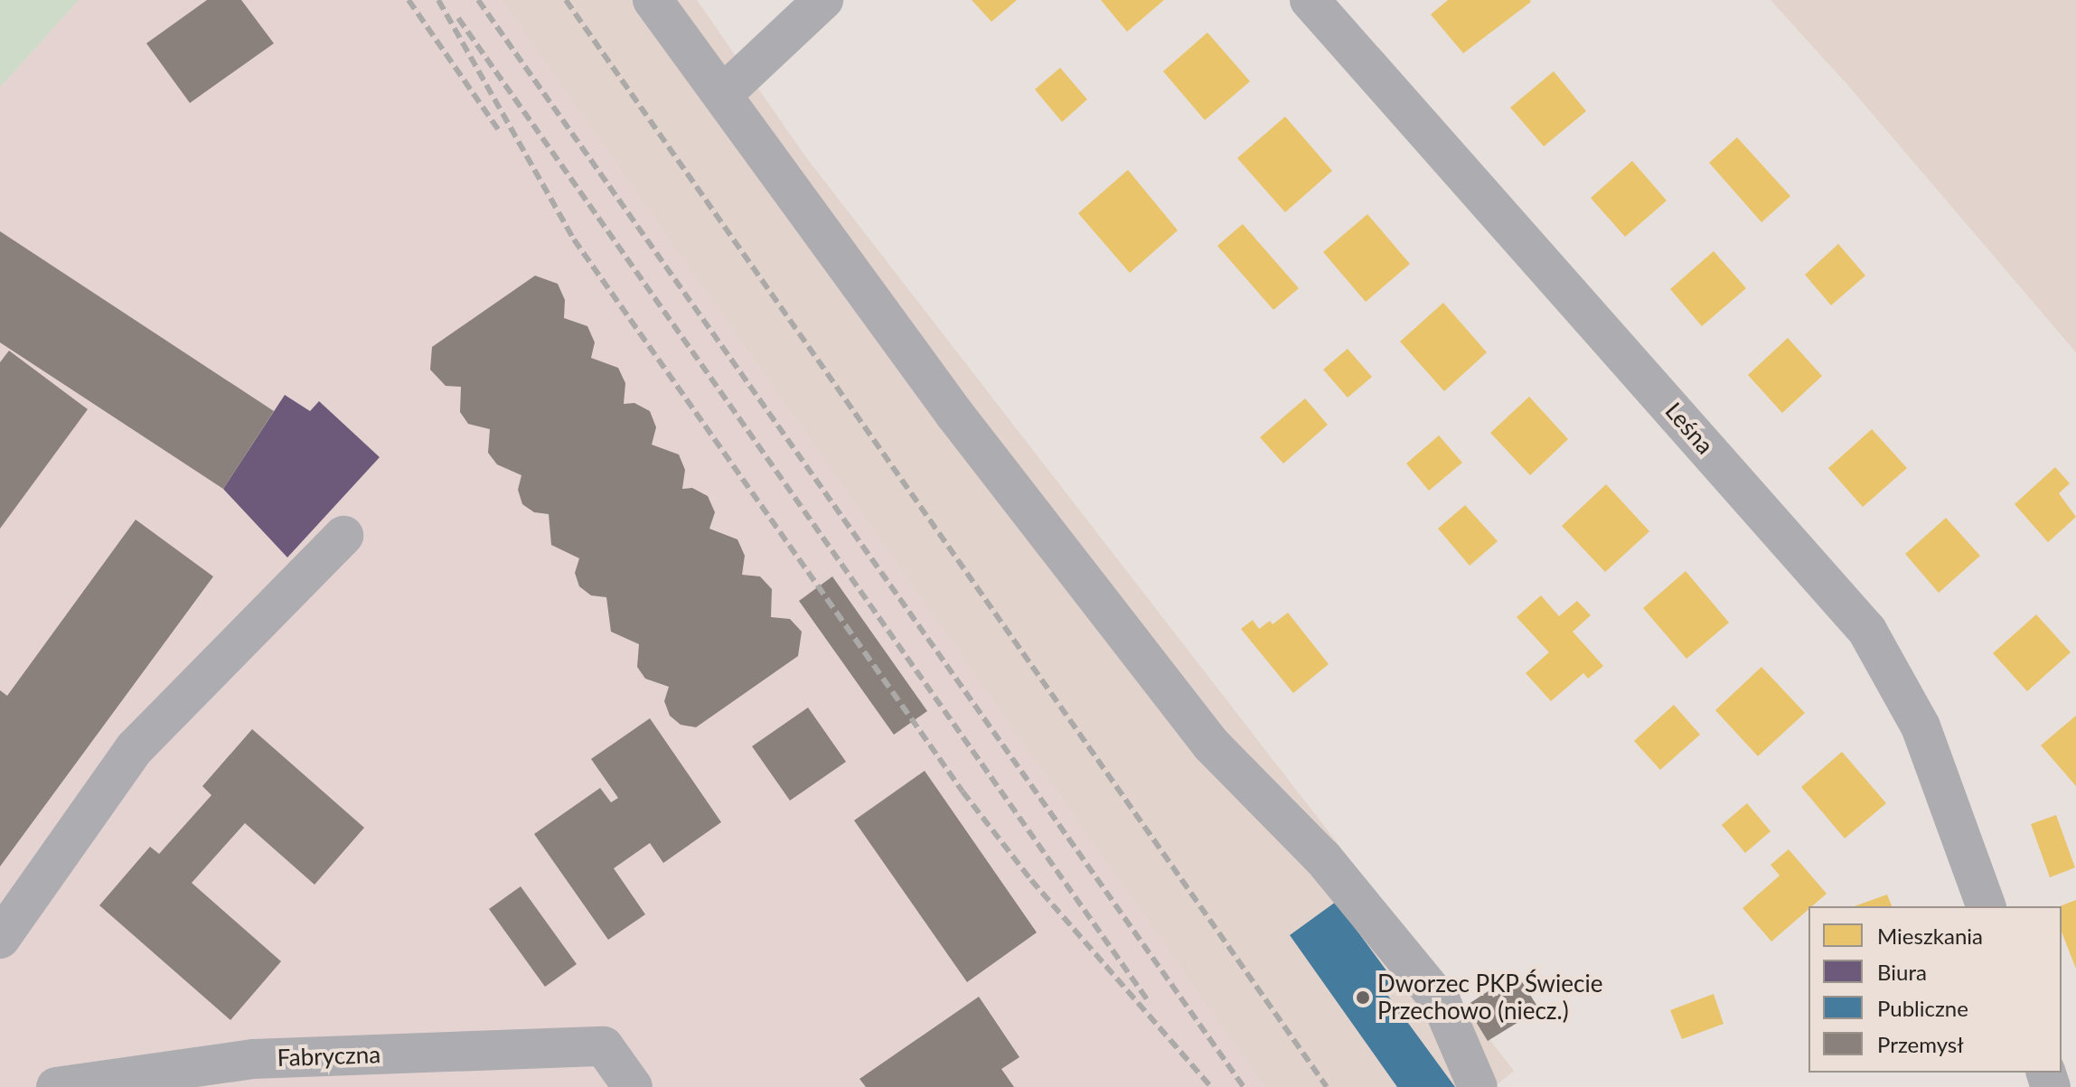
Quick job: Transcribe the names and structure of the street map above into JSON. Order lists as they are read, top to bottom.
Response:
{
  "streets": {
    "street": ["Leśna", "Fabryczna"]
  },
  "places": ["Dworzec PKP Świecie Przechowo (niecz.)"],
  "legend": [
    "Mieszkania",
    "Biura",
    "Publiczne",
    "Przemysł"
  ]
}
